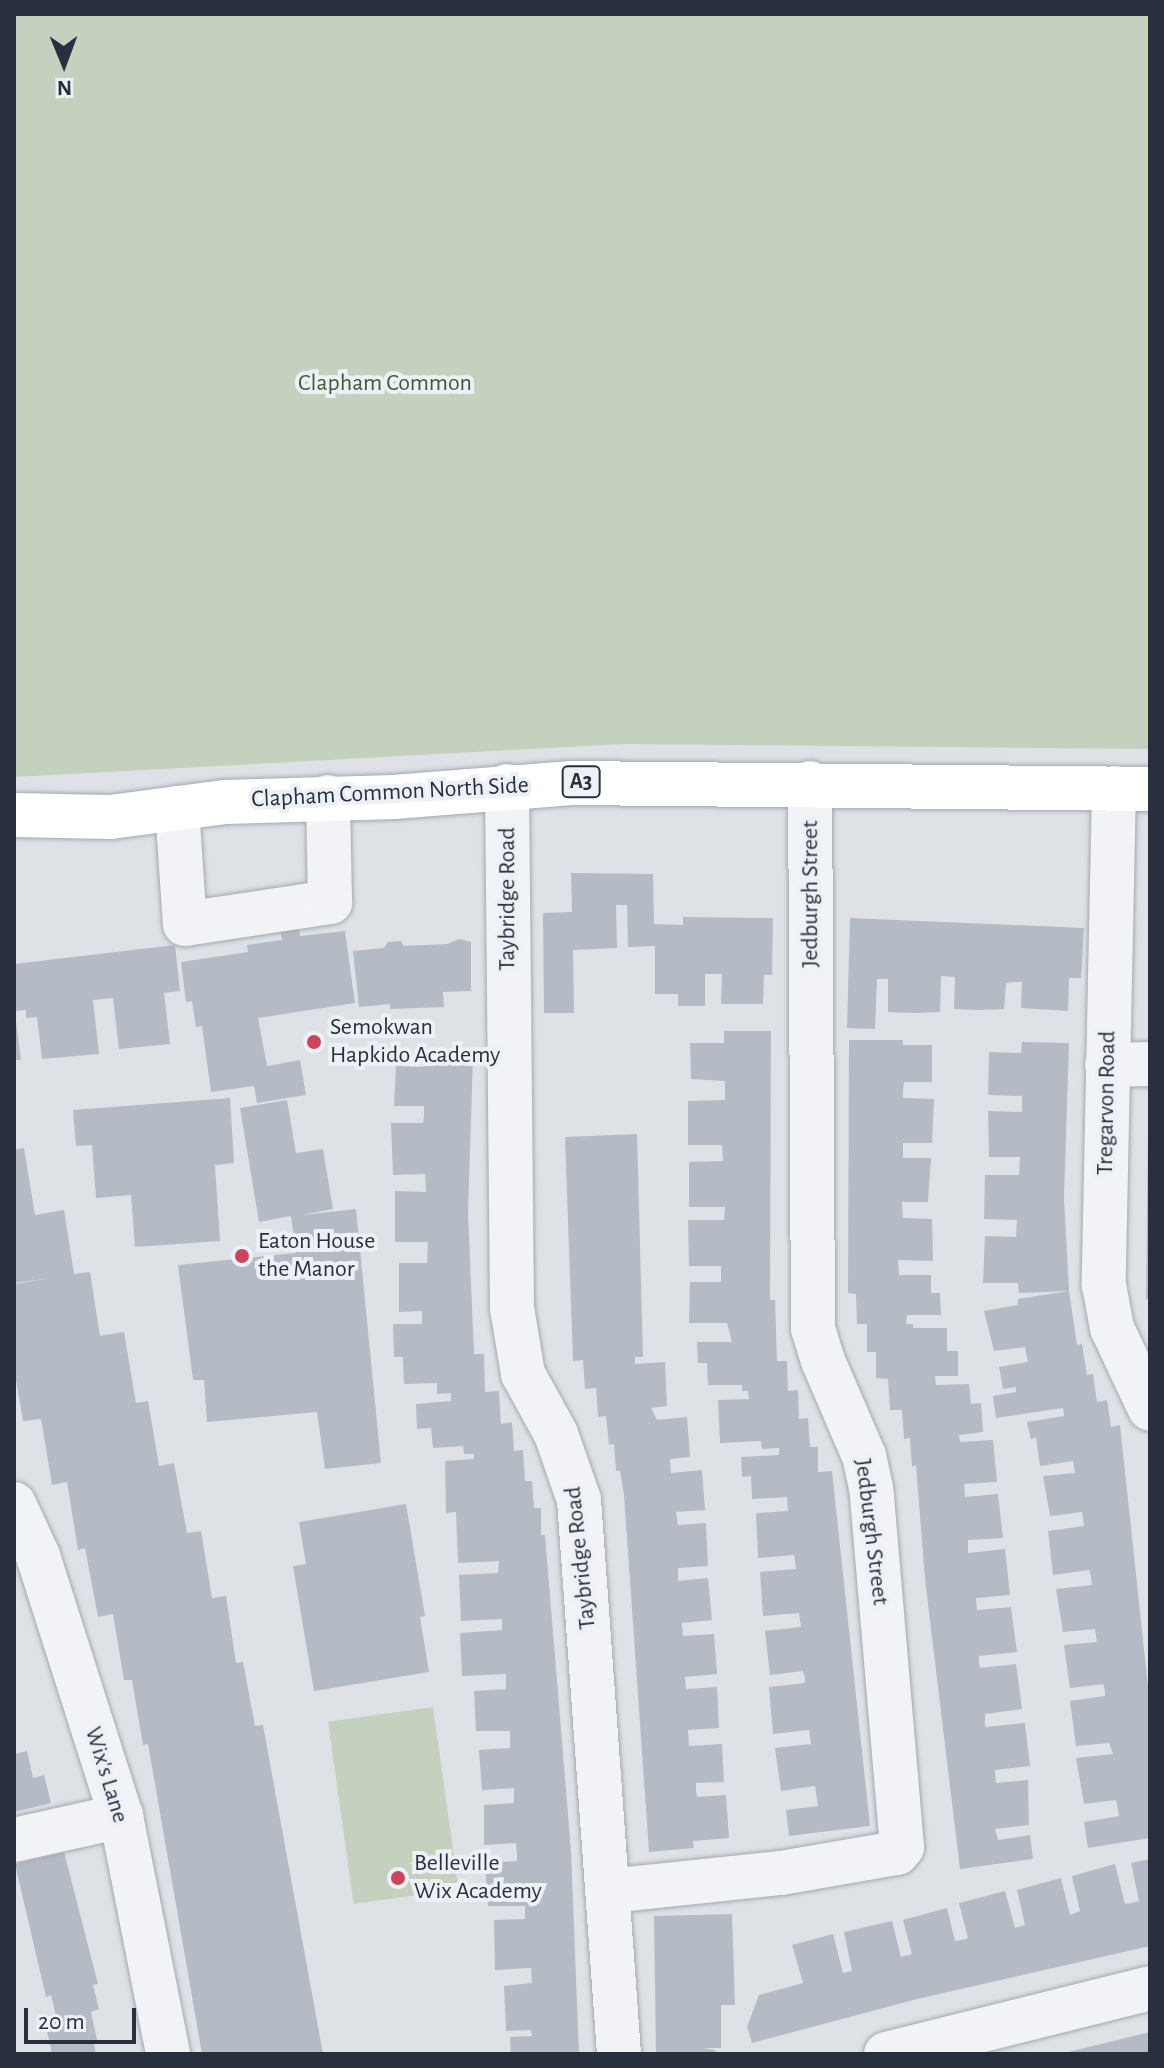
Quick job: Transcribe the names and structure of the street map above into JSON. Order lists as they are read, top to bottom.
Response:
{
  "streets": {
    "highway": ["A3", "Clapham Common North Side"],
    "street": [
      "Jedburgh Street",
      "Taybridge Road",
      "Tregarvon Road",
      "Wix's Lane"
    ]
  },
  "crossings": [
    ["Clapham Common North Side", "Jedburgh Street"],
    ["Clapham Common North Side", "Taybridge Road"],
    ["Clapham Common North Side", "Tregarvon Road"],
    ["Jedburgh Street", "Taybridge Road"]
  ],
  "parks": ["Clapham Common"],
  "places": ["Semokwan Hapkido Academy", "Eaton House the Manor", "Belleville Wix Academy"],
  "scale_bar": "20 m",
  "north": "bottom"
}
